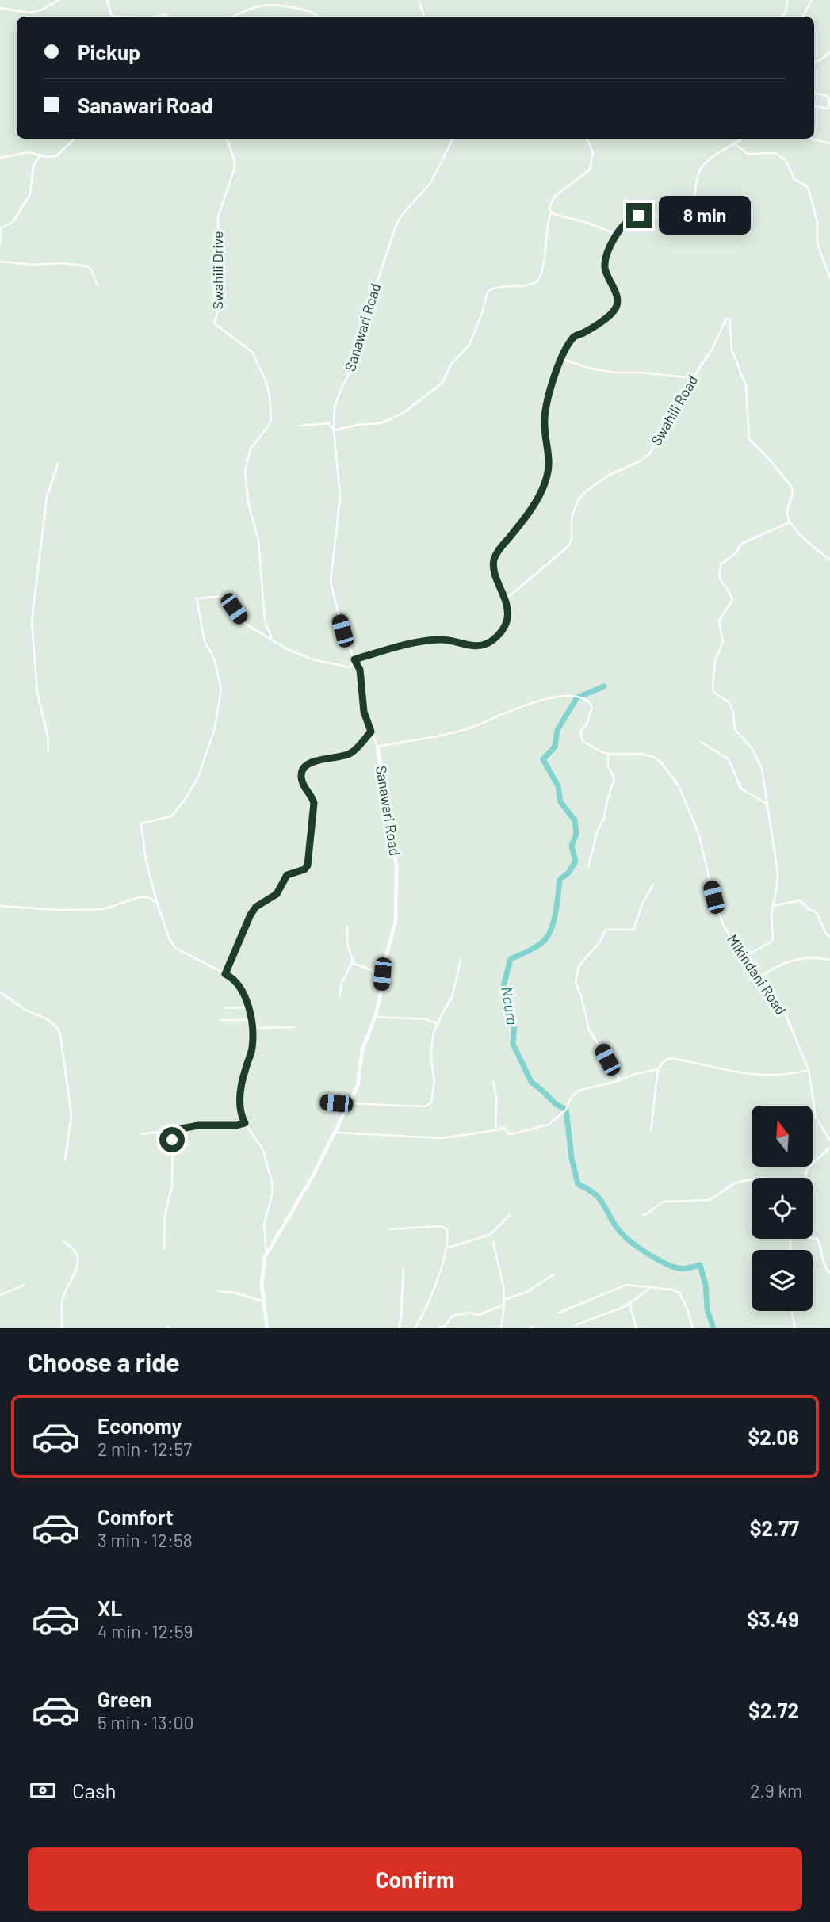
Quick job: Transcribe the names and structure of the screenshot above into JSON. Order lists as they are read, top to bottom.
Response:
{
  "streets": {
    "street": [
      "Swahili Drive",
      "Sanawari Road",
      "Swahili Road",
      "Mikindani Road"
    ]
  },
  "crossings": [
    ["Sanawari Road", "Mikindani Road"]
  ],
  "water": ["Naura"],
  "north": "top",
  "page": {
    "banner": ["Pickup", "Sanawari Road"],
    "bubble": "8 min",
    "heading": "Choose a ride",
    "list": [
      {
        "name": "Economy",
        "note": "2 min · 12:57",
        "value": "$2.06"
      },
      {
        "name": "Comfort",
        "note": "3 min · 12:58",
        "value": "$2.77"
      },
      {
        "name": "XL",
        "note": "4 min · 12:59",
        "value": "$3.49"
      },
      {
        "name": "Green",
        "note": "5 min · 13:00",
        "value": "$2.72"
      }
    ],
    "pay": ["Cash", "2.9 km"],
    "buttons": "Confirm"
  }
}
